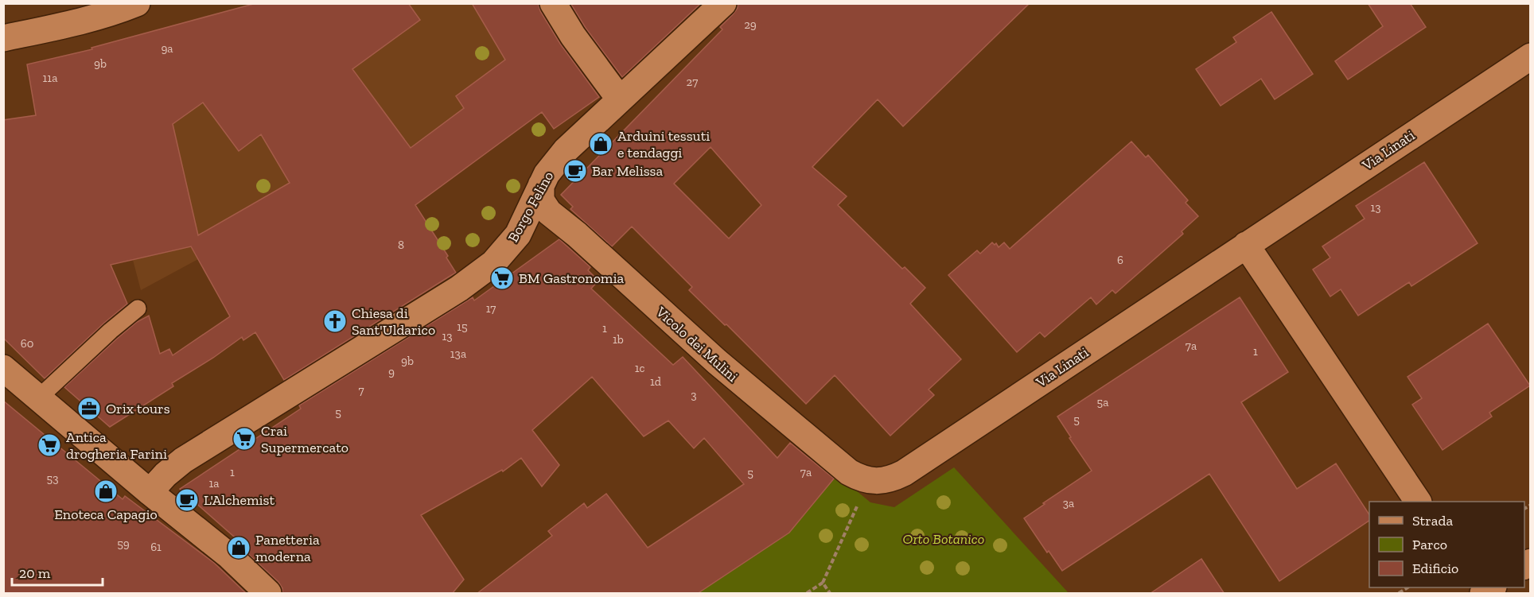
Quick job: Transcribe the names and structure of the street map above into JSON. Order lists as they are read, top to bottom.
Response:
{
  "streets": {
    "street": ["Via Linati", "Borgo Felino", "Vicolo dei Mulini"]
  },
  "crossings": [
    ["Via Linati", "Vicolo dei Mulini"],
    ["Borgo Felino", "Vicolo dei Mulini"]
  ],
  "parks": ["Orto Botanico"],
  "places": {
    "shop": ["Arduini tessuti e tendaggi", "Enoteca Capagio", "Panetteria moderna"],
    "cafe": ["Bar Melissa", "L'Alchemist"],
    "supermarket": ["BM Gastronomia", "Crai Supermercato", "Antica drogheria Farini"],
    "church": ["Chiesa di Sant'Uldarico"],
    "office": ["Orix tours"]
  },
  "house_numbers": [
    "29",
    "9a",
    "9b",
    "11a",
    "27",
    "13",
    "8",
    "6",
    "17",
    "15",
    "1",
    "13",
    "1b",
    "60",
    "7a",
    "1",
    "13a",
    "9b",
    "1c",
    "9",
    "1d",
    "7",
    "3",
    "5a",
    "5",
    "5",
    "1",
    "7a",
    "5",
    "53",
    "1a",
    "3a",
    "59",
    "61"
  ],
  "legend": ["Strada", "Parco", "Edificio"],
  "scale_bar": "20 m"
}
